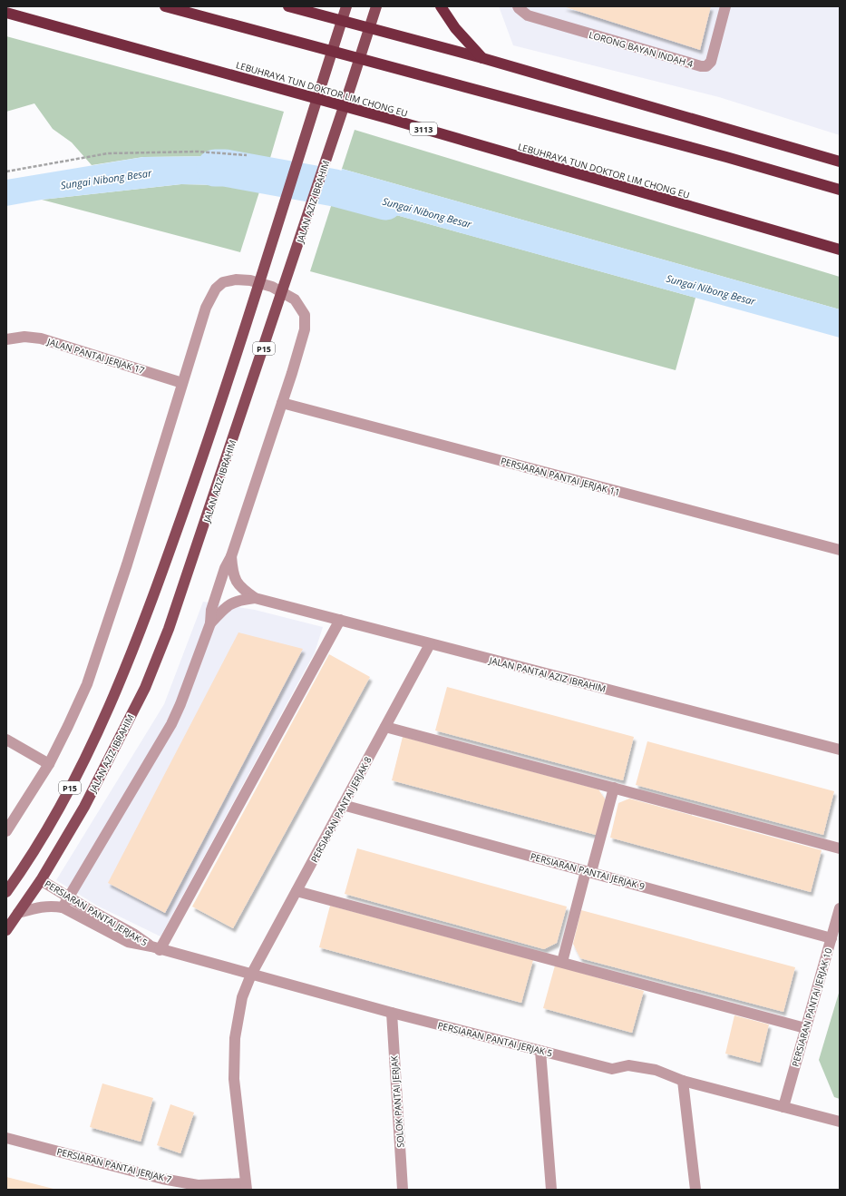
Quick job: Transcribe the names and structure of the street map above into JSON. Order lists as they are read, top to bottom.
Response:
{
  "streets": {
    "highway": ["LEBUHRAYA TUN DOKTOR LIM CHONG EU", "3113"],
    "main road": ["JALAN AZIZ IBRAHIM", "P15"],
    "street": [
      "LORONG BAYAN INDAH 4",
      "JALAN PANTAI JERJAK 17",
      "PERSIARAN PANTAI JERJAK 11",
      "JALAN PANTAI AZIZ IBRAHIM",
      "PERSIARAN PANTAI JERJAK 8",
      "PERSIARAN PANTAI JERJAK 9",
      "PERSIARAN PANTAI JERJAK 5",
      "PERSIARAN PANTAI JERJAK 10",
      "SOLOK PANTAI JERJAK",
      "PERSIARAN PANTAI JERJAK 7"
    ]
  },
  "crossings": [
    ["JALAN AZIZ IBRAHIM", "PERSIARAN PANTAI JERJAK 5"],
    ["JALAN PANTAI AZIZ IBRAHIM", "PERSIARAN PANTAI JERJAK 8"],
    ["PERSIARAN PANTAI JERJAK 8", "PERSIARAN PANTAI JERJAK 9"],
    ["PERSIARAN PANTAI JERJAK 8", "PERSIARAN PANTAI JERJAK 5"],
    ["PERSIARAN PANTAI JERJAK 8", "PERSIARAN PANTAI JERJAK 7"],
    ["PERSIARAN PANTAI JERJAK 9", "PERSIARAN PANTAI JERJAK 10"],
    ["PERSIARAN PANTAI JERJAK 5", "PERSIARAN PANTAI JERJAK 10"],
    ["PERSIARAN PANTAI JERJAK 5", "SOLOK PANTAI JERJAK"]
  ],
  "water": ["Sungai Nibong Besar"]
}
